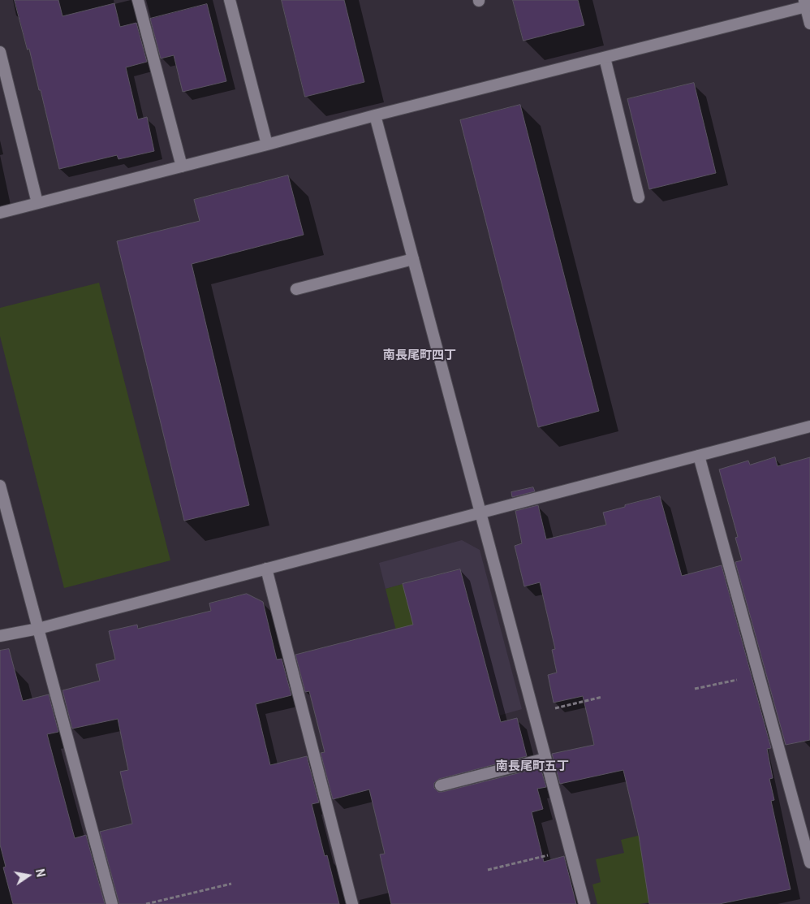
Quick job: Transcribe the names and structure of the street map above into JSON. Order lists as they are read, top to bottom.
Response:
{
  "districts": ["南長尾町四丁", "南長尾町五丁"],
  "north": "right"
}
